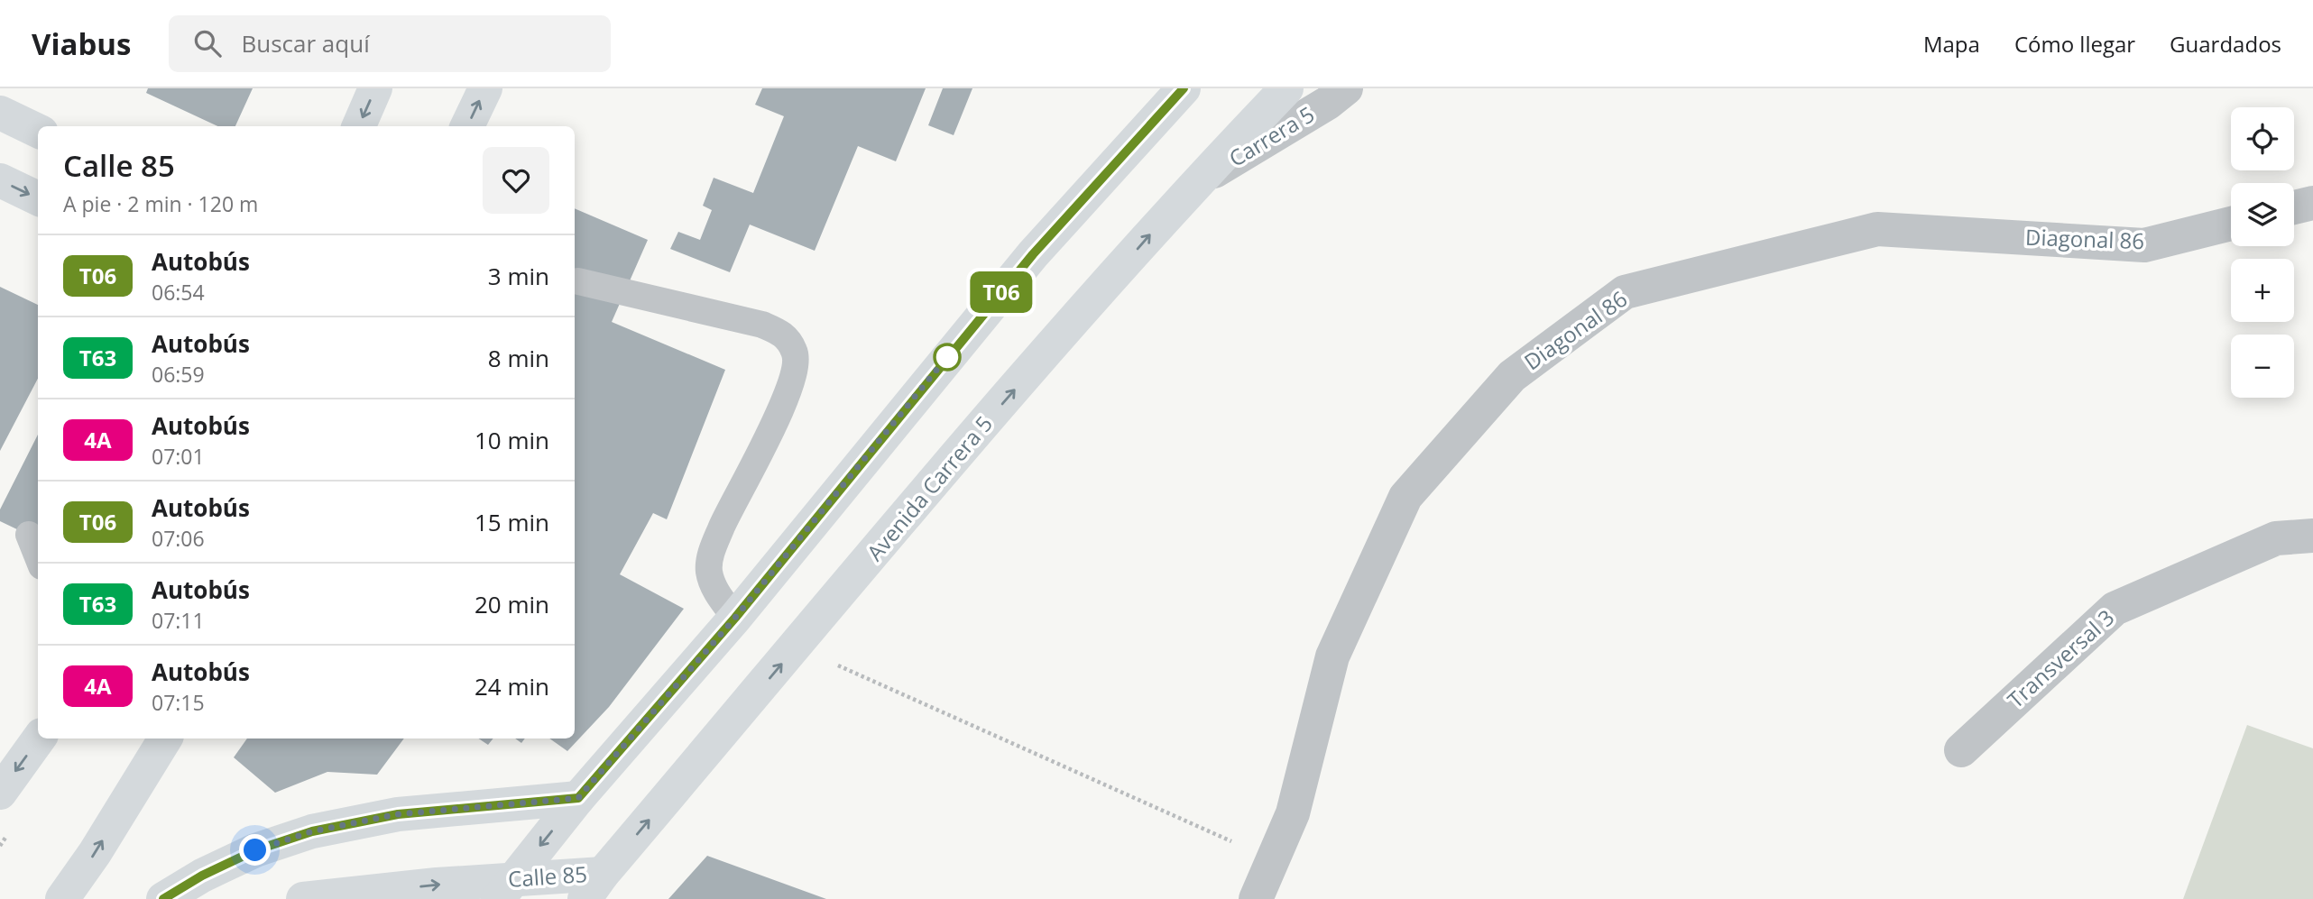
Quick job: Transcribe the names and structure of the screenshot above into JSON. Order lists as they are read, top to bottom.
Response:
{
  "streets": {
    "main road": ["Avenida Carrera 5", "Calle 85"],
    "street": ["Carrera 5", "Diagonal 86", "Transversal 3"]
  },
  "crossings": [
    ["Carrera 5", "Avenida Carrera 5"],
    ["Avenida Carrera 5", "Calle 85"]
  ],
  "lines": ["bus line T06"],
  "page": {
    "header": "Viabus",
    "search": "Buscar aquí",
    "nav": ["Mapa", "Cómo llegar", "Guardados"],
    "on_map": "T06",
    "map_buttons": ["+", "−"],
    "heading": ["Calle 85", "A pie · 2 min · 120 m"],
    "list": [
      {
        "mark": "T06",
        "name": "Autobús",
        "note": "06:54",
        "value": "3 min"
      },
      {
        "mark": "T63",
        "name": "Autobús",
        "note": "06:59",
        "value": "8 min"
      },
      {
        "mark": "4A",
        "name": "Autobús",
        "note": "07:01",
        "value": "10 min"
      },
      {
        "mark": "T06",
        "name": "Autobús",
        "note": "07:06",
        "value": "15 min"
      },
      {
        "mark": "T63",
        "name": "Autobús",
        "note": "07:11",
        "value": "20 min"
      },
      {
        "mark": "4A",
        "name": "Autobús",
        "note": "07:15",
        "value": "24 min"
      }
    ]
  }
}
